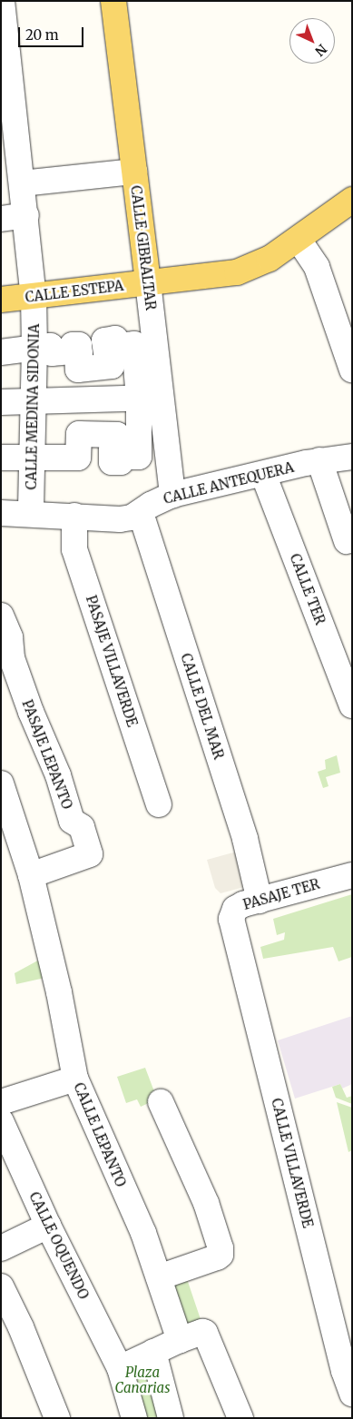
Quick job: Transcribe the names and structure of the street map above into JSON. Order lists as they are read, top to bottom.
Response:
{
  "streets": {
    "main road": ["CALLE GIBRALTAR", "CALLE ESTEPA"],
    "street": [
      "CALLE MEDINA SIDONIA",
      "CALLE ANTEQUERA",
      "CALLE TER",
      "PASAJE VILLAVERDE",
      "CALLE DEL MAR",
      "PASAJE LEPANTO",
      "PASAJE TER",
      "CALLE LEPANTO",
      "CALLE VILLAVERDE",
      "CALLE OQUENDO"
    ]
  },
  "crossings": [
    ["CALLE GIBRALTAR", "CALLE ESTEPA"],
    ["CALLE GIBRALTAR", "CALLE ANTEQUERA"],
    ["CALLE ESTEPA", "CALLE MEDINA SIDONIA"],
    ["CALLE MEDINA SIDONIA", "CALLE ANTEQUERA"],
    ["CALLE ANTEQUERA", "CALLE TER"],
    ["CALLE ANTEQUERA", "PASAJE VILLAVERDE"],
    ["CALLE ANTEQUERA", "CALLE DEL MAR"],
    ["CALLE DEL MAR", "PASAJE TER"],
    ["PASAJE LEPANTO", "CALLE LEPANTO"],
    ["PASAJE TER", "CALLE VILLAVERDE"]
  ],
  "parks": ["Plaza Canarias"],
  "scale_bar": "20 m",
  "north": "bottom right"
}
